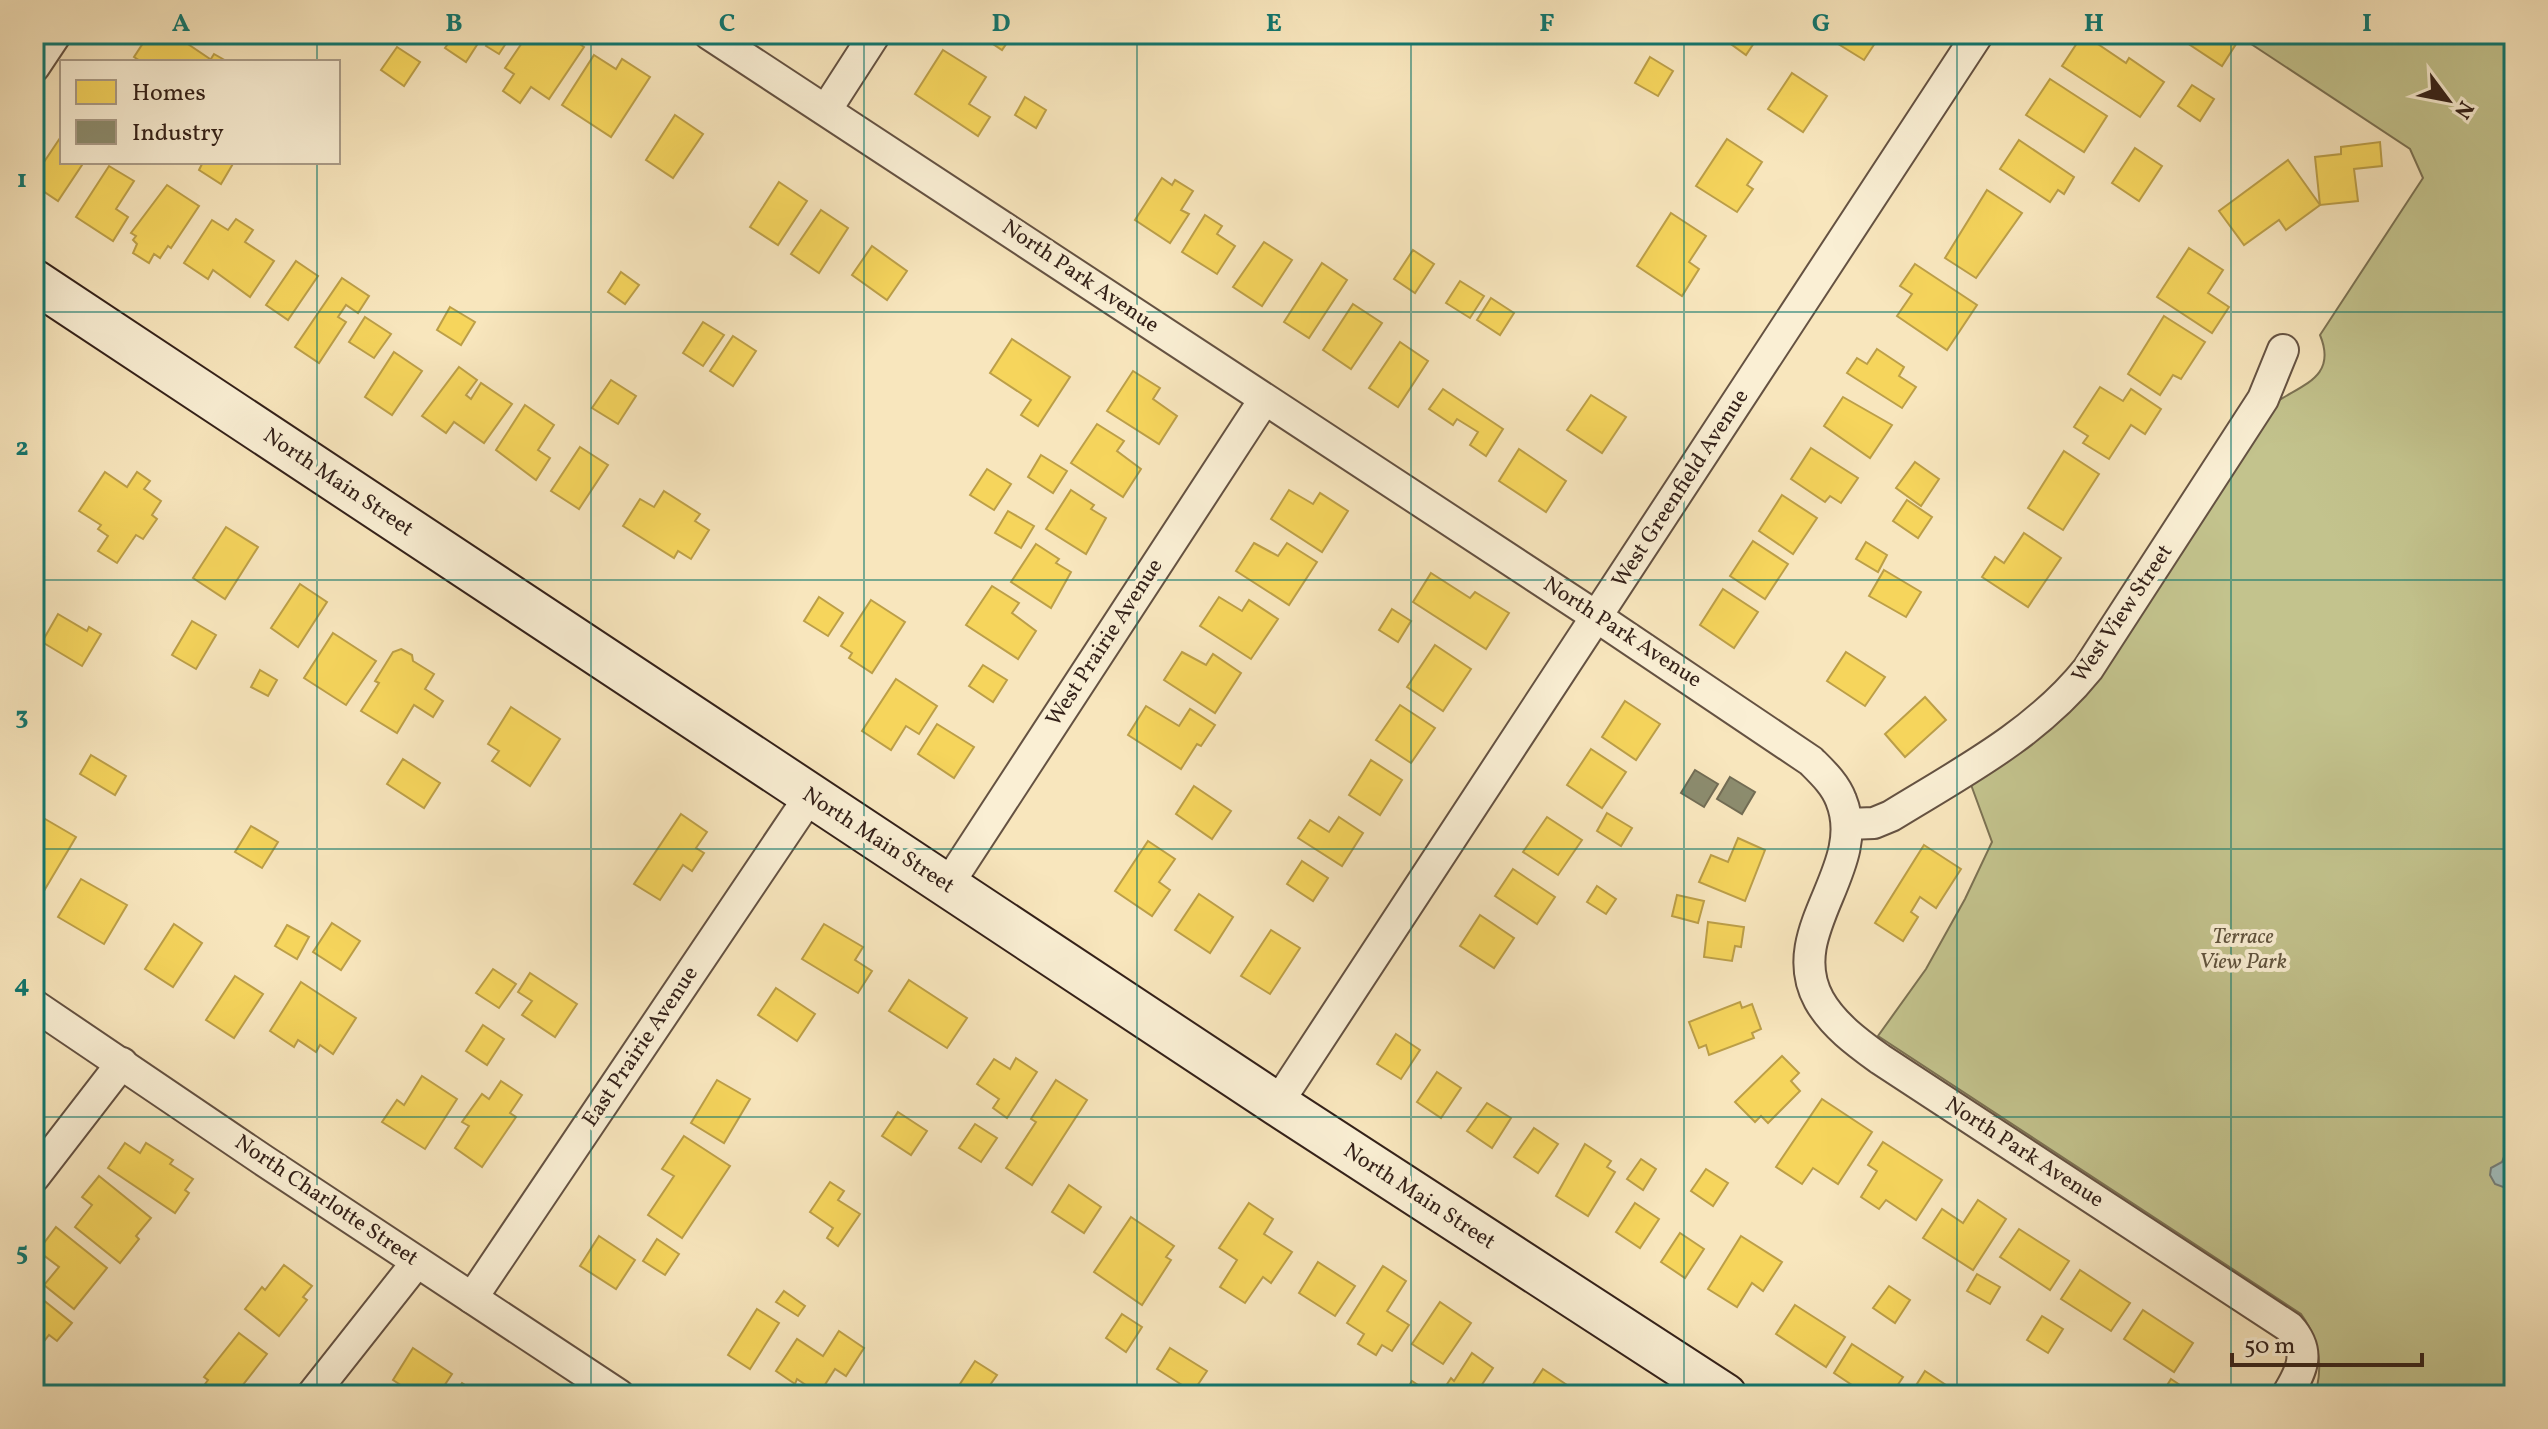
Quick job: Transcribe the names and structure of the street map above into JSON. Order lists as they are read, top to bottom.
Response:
{
  "streets": {
    "street": [
      "North Park Avenue",
      "North Main Street",
      "West Greenfield Avenue",
      "West View Street",
      "West Prairie Avenue",
      "East Prairie Avenue",
      "North Charlotte Street"
    ]
  },
  "crossings": [
    ["North Park Avenue", "West Greenfield Avenue"],
    ["North Park Avenue", "West View Street"],
    ["North Park Avenue", "West Prairie Avenue"],
    ["North Main Street", "West Greenfield Avenue"],
    ["North Main Street", "West Prairie Avenue"],
    ["North Main Street", "East Prairie Avenue"],
    ["East Prairie Avenue", "North Charlotte Street"]
  ],
  "parks": ["Terrace View Park"],
  "legend": ["Homes", "Industry"],
  "scale_bar": "50 m",
  "north": "bottom right",
  "grid": {
    "columns": [
      "A",
      "B",
      "C",
      "D",
      "E",
      "F",
      "G",
      "H",
      "I"
    ],
    "rows": [
      "1",
      "2",
      "3",
      "4",
      "5"
    ]
  }
}
